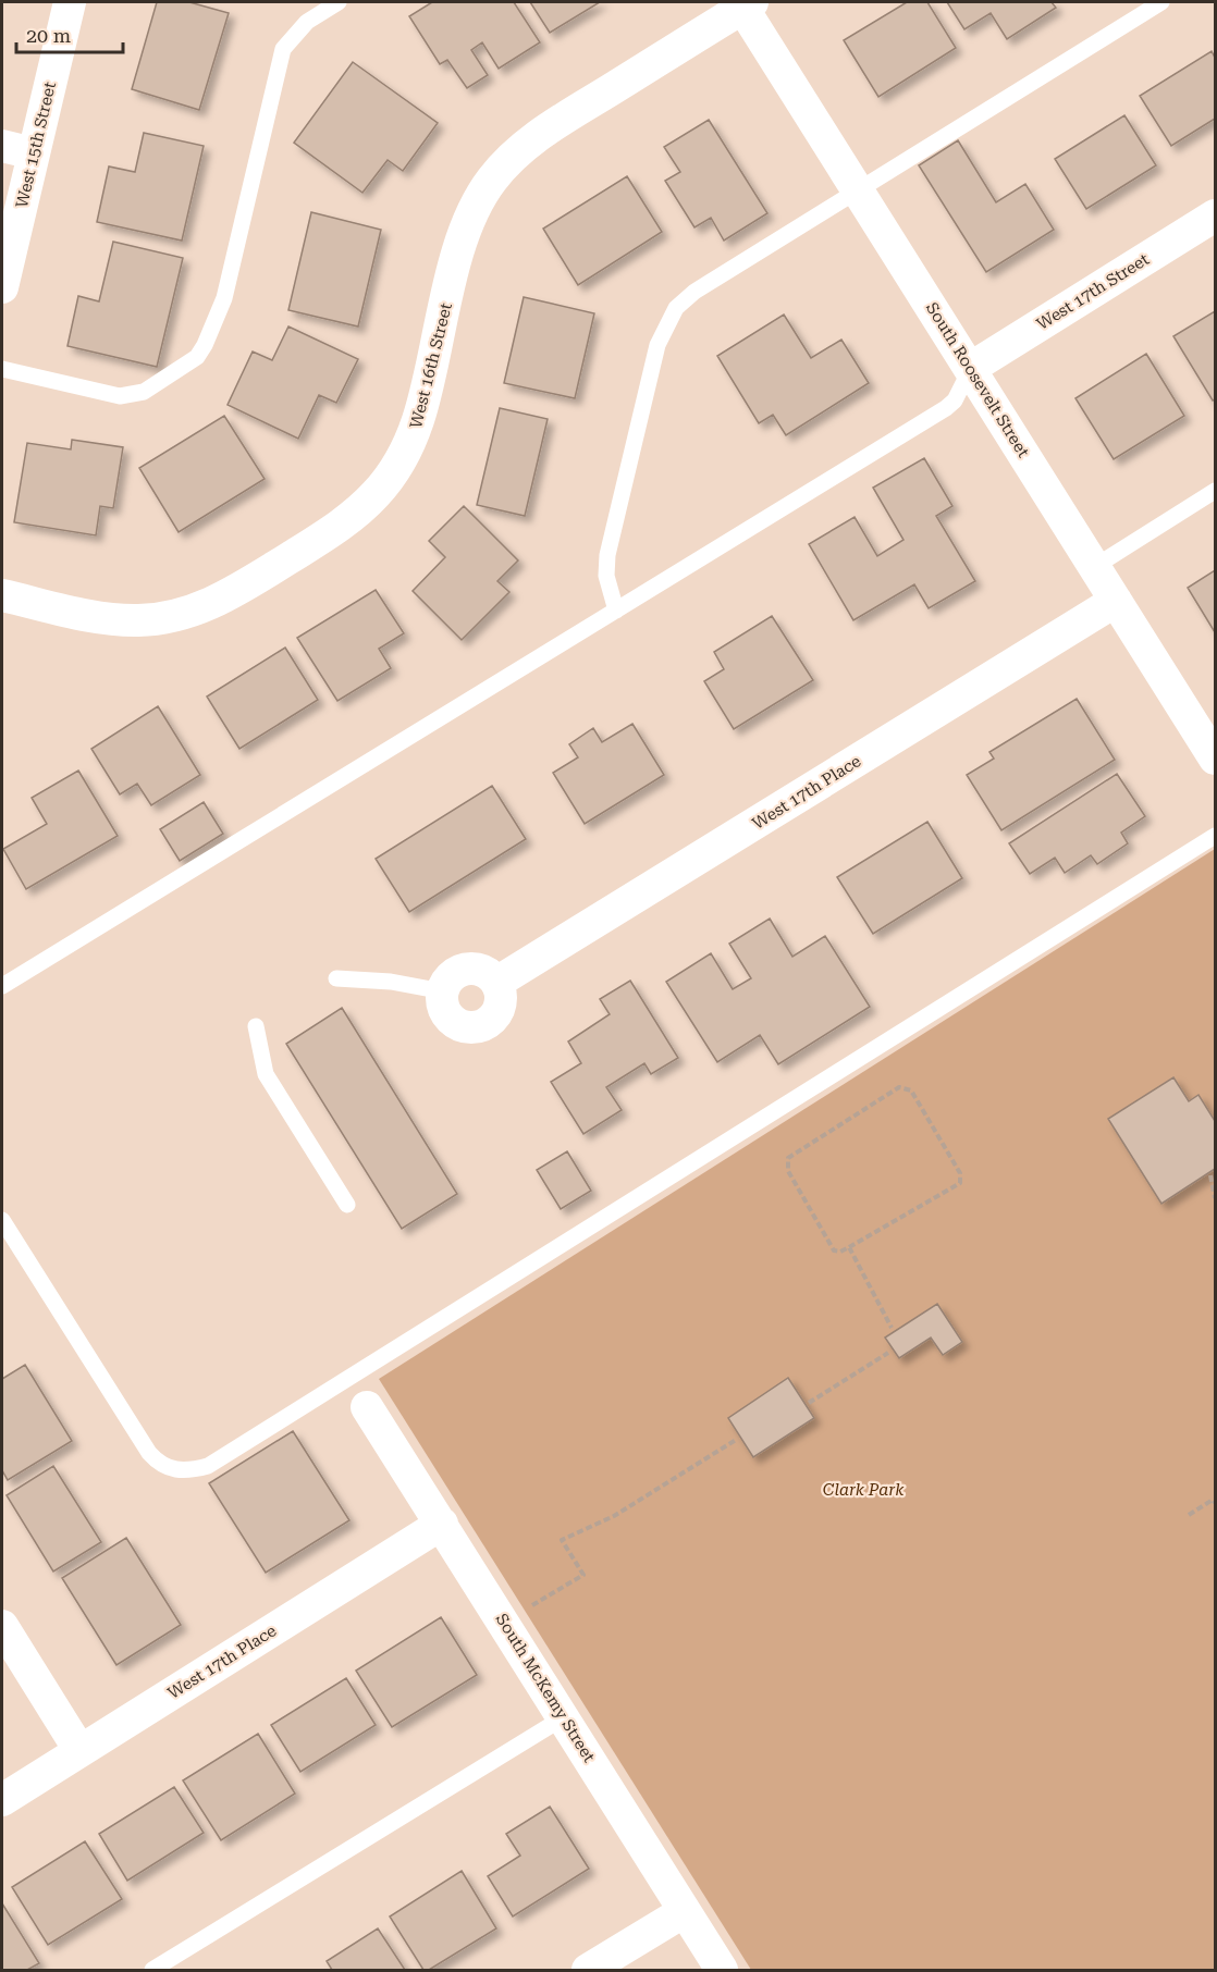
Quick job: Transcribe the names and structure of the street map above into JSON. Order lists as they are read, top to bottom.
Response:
{
  "streets": {
    "street": [
      "West 15th Street",
      "West 17th Street",
      "West 16th Street",
      "South Roosevelt Street",
      "West 17th Place",
      "South McKemy Street"
    ]
  },
  "crossings": [
    ["West 17th Street", "South Roosevelt Street"],
    ["West 16th Street", "South Roosevelt Street"],
    ["South Roosevelt Street", "West 17th Place"],
    ["West 17th Place", "South McKemy Street"]
  ],
  "parks": ["Clark Park"],
  "scale_bar": "20 m"
}
